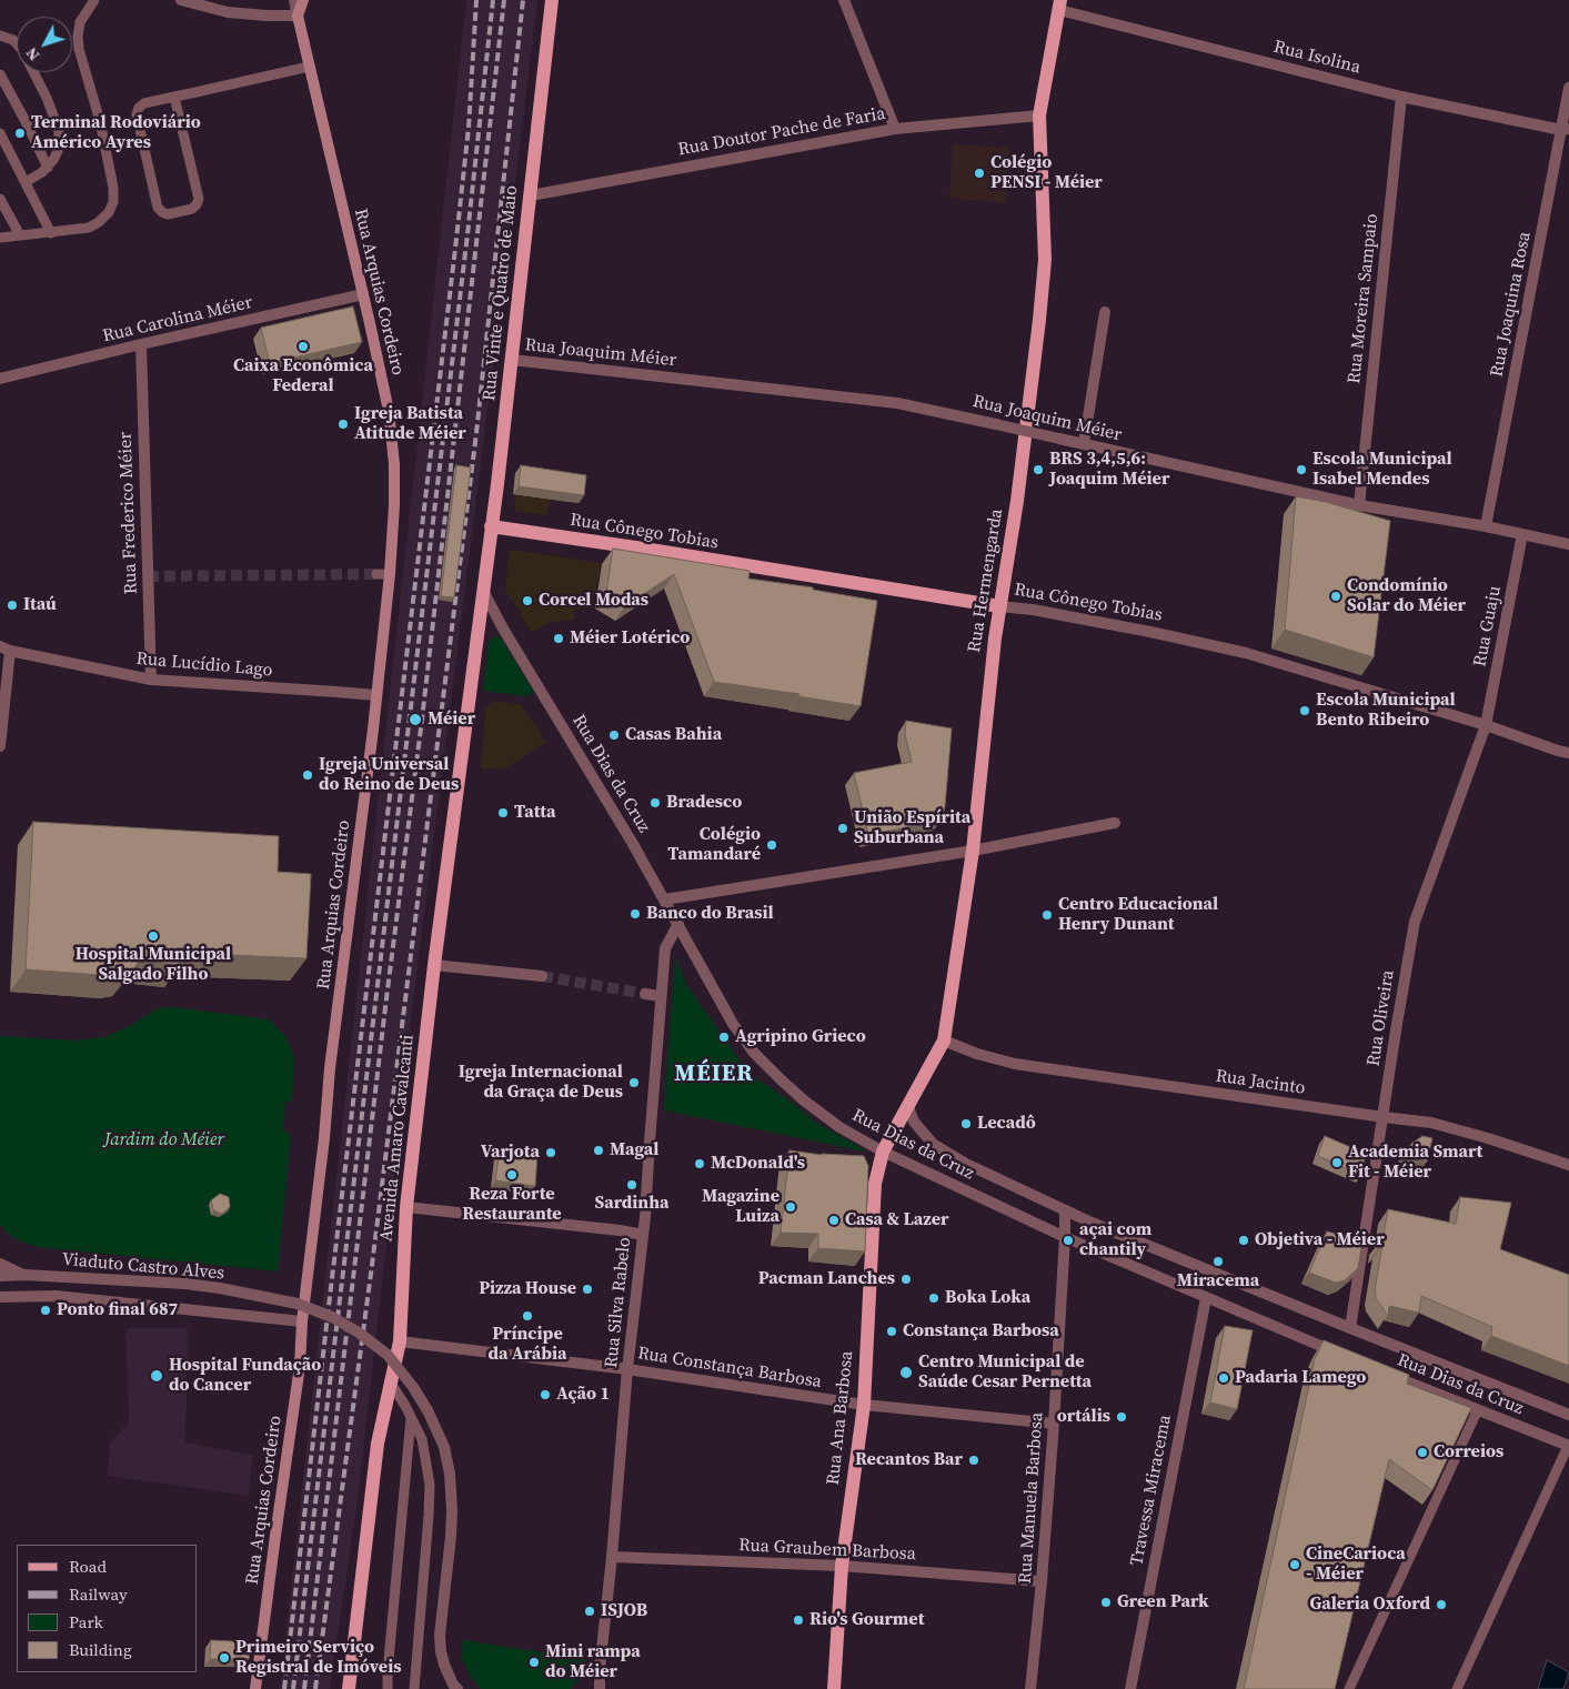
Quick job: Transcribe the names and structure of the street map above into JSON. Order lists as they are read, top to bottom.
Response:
{
  "streets": {
    "main road": [
      "Rua Arquias Cordeiro",
      "Rua Vinte e Quatro de Maio",
      "Rua Cônego Tobias",
      "Rua Hermengarda",
      "Avenida Amaro Cavalcanti",
      "Rua Ana Barbosa"
    ],
    "street": [
      "Rua Isolina",
      "Rua Doutor Pache de Faria",
      "Rua Moreira Sampaio",
      "Rua Joaquina Rosa",
      "Rua Carolina Méier",
      "Rua Joaquim Méier",
      "Rua Frederico Méier",
      "Rua Guaju",
      "Rua Lucídio Lago",
      "Rua Dias da Cruz",
      "Rua Oliveira",
      "Rua Jacinto",
      "Viaduto Castro Alves",
      "Rua Silva Rabelo",
      "Rua Constança Barbosa",
      "Travessa Miracema",
      "Rua Manuela Barbosa",
      "Rua Graubem Barbosa"
    ]
  },
  "crossings": [
    ["Rua Isolina", "Rua Moreira Sampaio"],
    ["Rua Isolina", "Rua Joaquina Rosa"],
    ["Rua Isolina", "Rua Hermengarda"],
    ["Rua Doutor Pache de Faria", "Rua Vinte e Quatro de Maio"],
    ["Rua Doutor Pache de Faria", "Rua Hermengarda"],
    ["Rua Arquias Cordeiro", "Rua Carolina Méier"],
    ["Rua Arquias Cordeiro", "Rua Lucídio Lago"],
    ["Rua Vinte e Quatro de Maio", "Rua Joaquim Méier"],
    ["Rua Vinte e Quatro de Maio", "Rua Cônego Tobias"],
    ["Rua Vinte e Quatro de Maio", "Rua Dias da Cruz"],
    ["Rua Vinte e Quatro de Maio", "Avenida Amaro Cavalcanti"],
    ["Rua Moreira Sampaio", "Rua Joaquim Méier"],
    ["Rua Joaquina Rosa", "Rua Joaquim Méier"],
    ["Rua Carolina Méier", "Rua Frederico Méier"],
    ["Rua Joaquim Méier", "Rua Guaju"],
    ["Rua Frederico Méier", "Rua Lucídio Lago"],
    ["Rua Cônego Tobias", "Rua Hermengarda"],
    ["Rua Cônego Tobias", "Rua Guaju"],
    ["Rua Cônego Tobias", "Rua Oliveira"],
    ["Rua Hermengarda", "Rua Dias da Cruz"],
    ["Rua Hermengarda", "Rua Jacinto"],
    ["Rua Hermengarda", "Rua Ana Barbosa"],
    ["Rua Guaju", "Rua Oliveira"],
    ["Rua Dias da Cruz", "Rua Oliveira"],
    ["Rua Dias da Cruz", "Avenida Amaro Cavalcanti"],
    ["Rua Dias da Cruz", "Rua Silva Rabelo"],
    ["Rua Dias da Cruz", "Rua Ana Barbosa"],
    ["Rua Dias da Cruz", "Travessa Miracema"],
    ["Rua Dias da Cruz", "Rua Manuela Barbosa"],
    ["Rua Oliveira", "Rua Jacinto"],
    ["Avenida Amaro Cavalcanti", "Rua Constança Barbosa"],
    ["Rua Silva Rabelo", "Rua Constança Barbosa"],
    ["Rua Silva Rabelo", "Rua Graubem Barbosa"],
    ["Rua Constança Barbosa", "Rua Ana Barbosa"],
    ["Rua Constança Barbosa", "Rua Manuela Barbosa"],
    ["Rua Ana Barbosa", "Rua Graubem Barbosa"],
    ["Rua Manuela Barbosa", "Rua Graubem Barbosa"]
  ],
  "districts": ["MÉIER"],
  "parks": ["Jardim do Méier"],
  "places": [
    "Terminal Rodoviário Américo Ayres",
    "Colégio PENSI - Méier",
    "Caixa Econômica Federal",
    "Igreja Batista Atitude Méier",
    "BRS 3,4,5,6: Joaquim Méier",
    "Escola Municipal Isabel Mendes",
    "Condomínio Solar do Méier",
    "Corcel Modas",
    "Itaú",
    "Méier Lotérico",
    "Escola Municipal Bento Ribeiro",
    "Méier",
    "Casas Bahia",
    "Igreja Universal do Reino de Deus",
    "Bradesco",
    "Tatta",
    "União Espírita Suburbana",
    "Colégio Tamandaré",
    "Banco do Brasil",
    "Centro Educacional Henry Dunant",
    "Hospital Municipal Salgado Filho",
    "Agripino Grieco",
    "Igreja Internacional da Graça de Deus",
    "Lecadô",
    "Magal",
    "Varjota",
    "Academia Smart Fit - Méier",
    "McDonald's",
    "Reza Forte Restaurante",
    "Sardinha",
    "Magazine Luiza",
    "Casa & Lazer",
    "açai com chantily",
    "Objetiva - Méier",
    "Miracema",
    "Pacman Lanches",
    "Pizza House",
    "Boka Loka",
    "Ponto final 687",
    "Príncipe da Arábia",
    "Constança Barbosa",
    "Centro Municipal de Saúde Cesar Pernetta",
    "Hospital Fundação do Cancer",
    "Padaria Lamego",
    "Ação 1",
    "ortális",
    "Correios",
    "Recantos Bar",
    "CineCarioca - Méier",
    "Green Park",
    "Galeria Oxford",
    "ISJOB",
    "Rio's Gourmet",
    "Primeiro Serviço Registral de Imóveis",
    "Mini rampa do Méier"
  ],
  "legend": [
    "Road",
    "Railway",
    "Park",
    "Building"
  ],
  "north": "bottom left"
}
